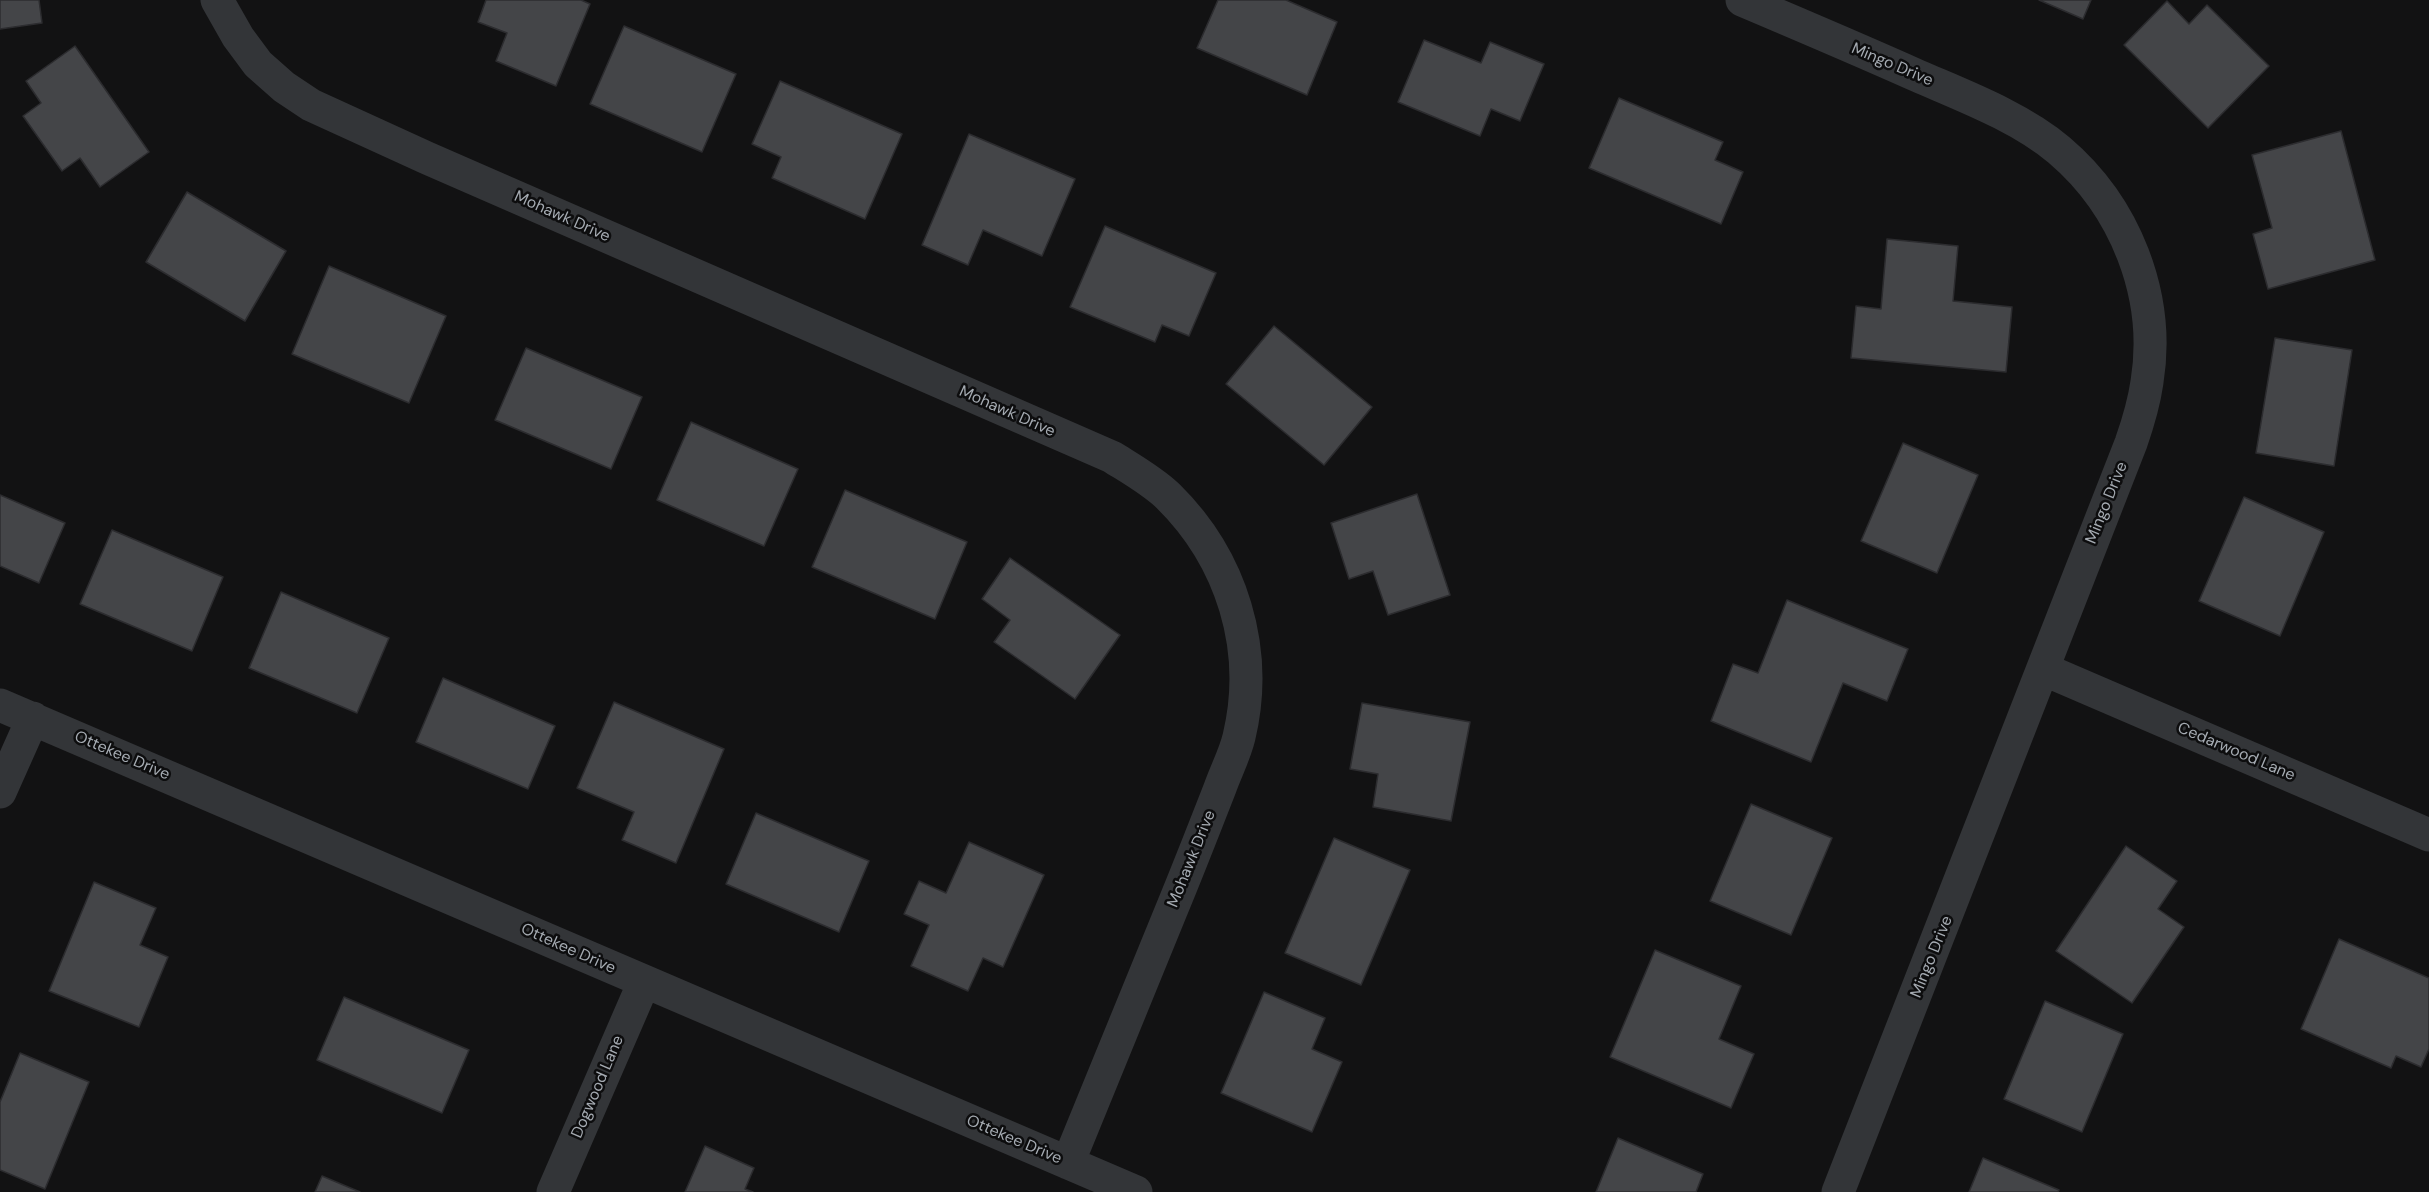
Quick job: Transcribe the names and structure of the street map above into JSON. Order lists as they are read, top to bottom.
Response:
{
  "streets": {
    "street": [
      "Mingo Drive",
      "Mohawk Drive",
      "Cedarwood Lane",
      "Ottekee Drive",
      "Dogwood Lane"
    ]
  },
  "crossings": [
    ["Mingo Drive", "Cedarwood Lane"],
    ["Mohawk Drive", "Ottekee Drive"],
    ["Ottekee Drive", "Dogwood Lane"]
  ]
}
